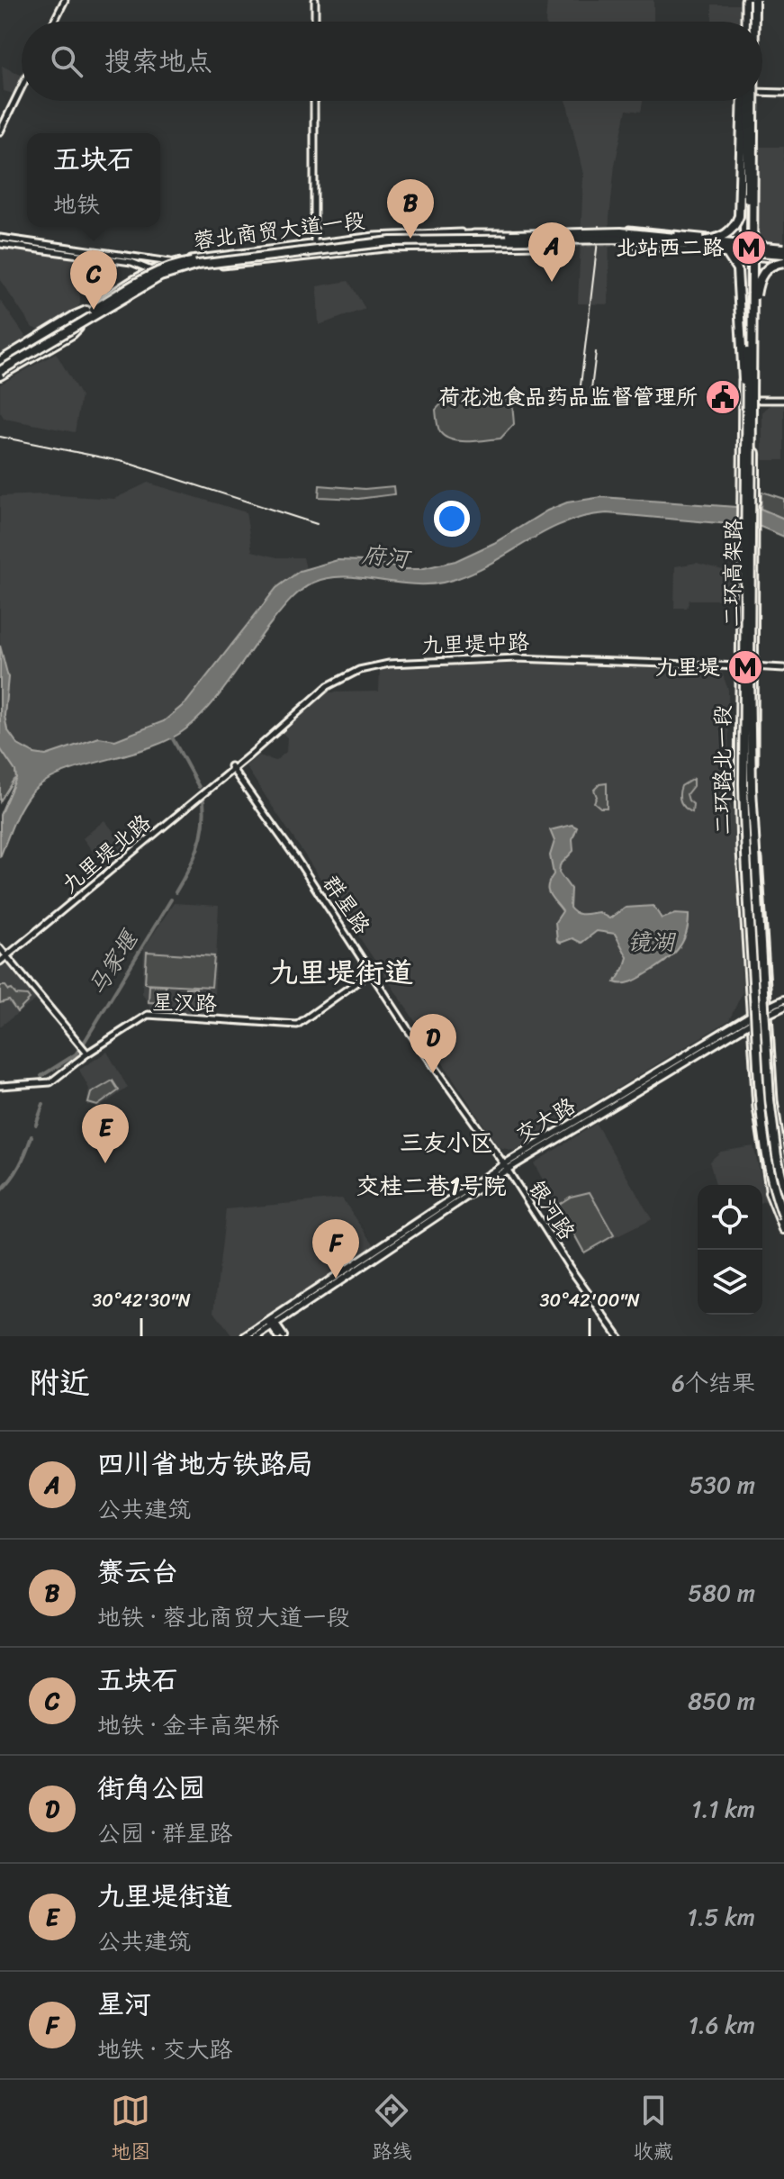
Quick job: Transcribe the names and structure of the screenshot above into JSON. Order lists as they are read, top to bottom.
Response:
{
  "streets": {
    "highway": ["蓉北商贸大道一段", "二环高架路"],
    "main road": [
      "九里堤中路",
      "二环路北一段",
      "九里堤北路",
      "群星路",
      "星汉路",
      "交大路",
      "银河路"
    ]
  },
  "crossings": [
    ["二环高架路", "二环路北一段"],
    ["九里堤中路", "二环路北一段"],
    ["九里堤中路", "九里堤北路"],
    ["九里堤中路", "群星路"],
    ["二环路北一段", "交大路"],
    ["九里堤北路", "群星路"],
    ["群星路", "星汉路"],
    ["群星路", "交大路"],
    ["群星路", "银河路"],
    ["交大路", "银河路"]
  ],
  "districts": ["九里堤街道", "三友小区", "交桂二巷1号院"],
  "water": ["府河", "镜湖", "马家堰"],
  "places": {
    "metro station": ["北站西二路", "九里堤"],
    "public building": ["荷花池食品药品监督管理所"]
  },
  "page": {
    "search": "搜索地点",
    "popup": ["五块石", "地铁"],
    "pins": [
      "B",
      "A",
      "C",
      "D",
      "E",
      "F"
    ],
    "heading": ["附近", "6个结果"],
    "list": [
      {
        "mark": "A",
        "name": "四川省地方铁路局",
        "note": "公共建筑",
        "value": "530 m"
      },
      {
        "mark": "B",
        "name": "赛云台",
        "note": "地铁 · 蓉北商贸大道一段",
        "value": "580 m"
      },
      {
        "mark": "C",
        "name": "五块石",
        "note": "地铁 · 金丰高架桥",
        "value": "850 m"
      },
      {
        "mark": "D",
        "name": "街角公园",
        "note": "公园 · 群星路",
        "value": "1.1 km"
      },
      {
        "mark": "E",
        "name": "九里堤街道",
        "note": "公共建筑",
        "value": "1.5 km"
      },
      {
        "mark": "F",
        "name": "星河",
        "note": "地铁 · 交大路",
        "value": "1.6 km"
      }
    ],
    "nav": ["地图", "路线", "收藏"]
  },
  "coordinates": ["30°42'30\"N", "30°42'00\"N"]
}
